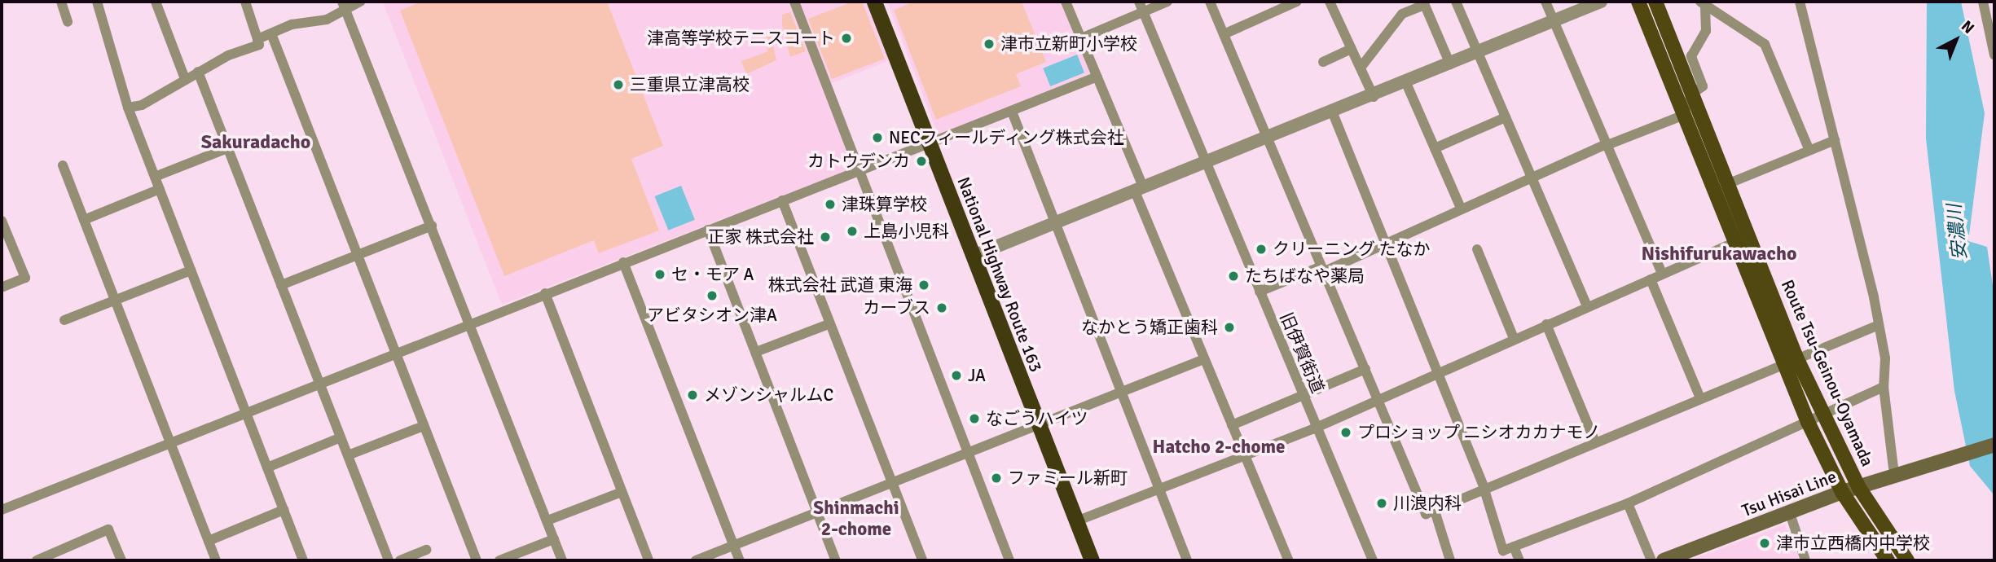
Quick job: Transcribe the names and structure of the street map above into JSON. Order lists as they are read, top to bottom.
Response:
{
  "streets": {
    "highway": ["National Highway Route 163"],
    "main road": ["Route Tsu-Geinou-Oyamada", "Tsu Hisai Line"],
    "street": ["旧伊賀街道"]
  },
  "crossings": [
    ["Route Tsu-Geinou-Oyamada", "Tsu Hisai Line"]
  ],
  "districts": [
    "Sakuradacho",
    "Nishifurukawacho",
    "Hatcho 2-chome",
    "Shinmachi 2-chome"
  ],
  "water": ["安濃川"],
  "places": [
    "津高等学校テニスコート",
    "津市立新町小学校",
    "三重県立津高校",
    "NECフィールディング株式会社",
    "カトウデンカ",
    "津珠算学校",
    "上島小児科",
    "正家 株式会社",
    "クリーニング たなか",
    "セ・モア A",
    "たちばなや薬局",
    "株式会社 武道 東海",
    "アビタシオン津A",
    "カーブス",
    "なかとう矯正歯科",
    "JA",
    "メゾンシャルムC",
    "なごうハイツ",
    "プロショップ ニシオカカナモノ",
    "ファミール新町",
    "川浪内科",
    "津市立西橋内中学校"
  ],
  "north": "top right"
}
